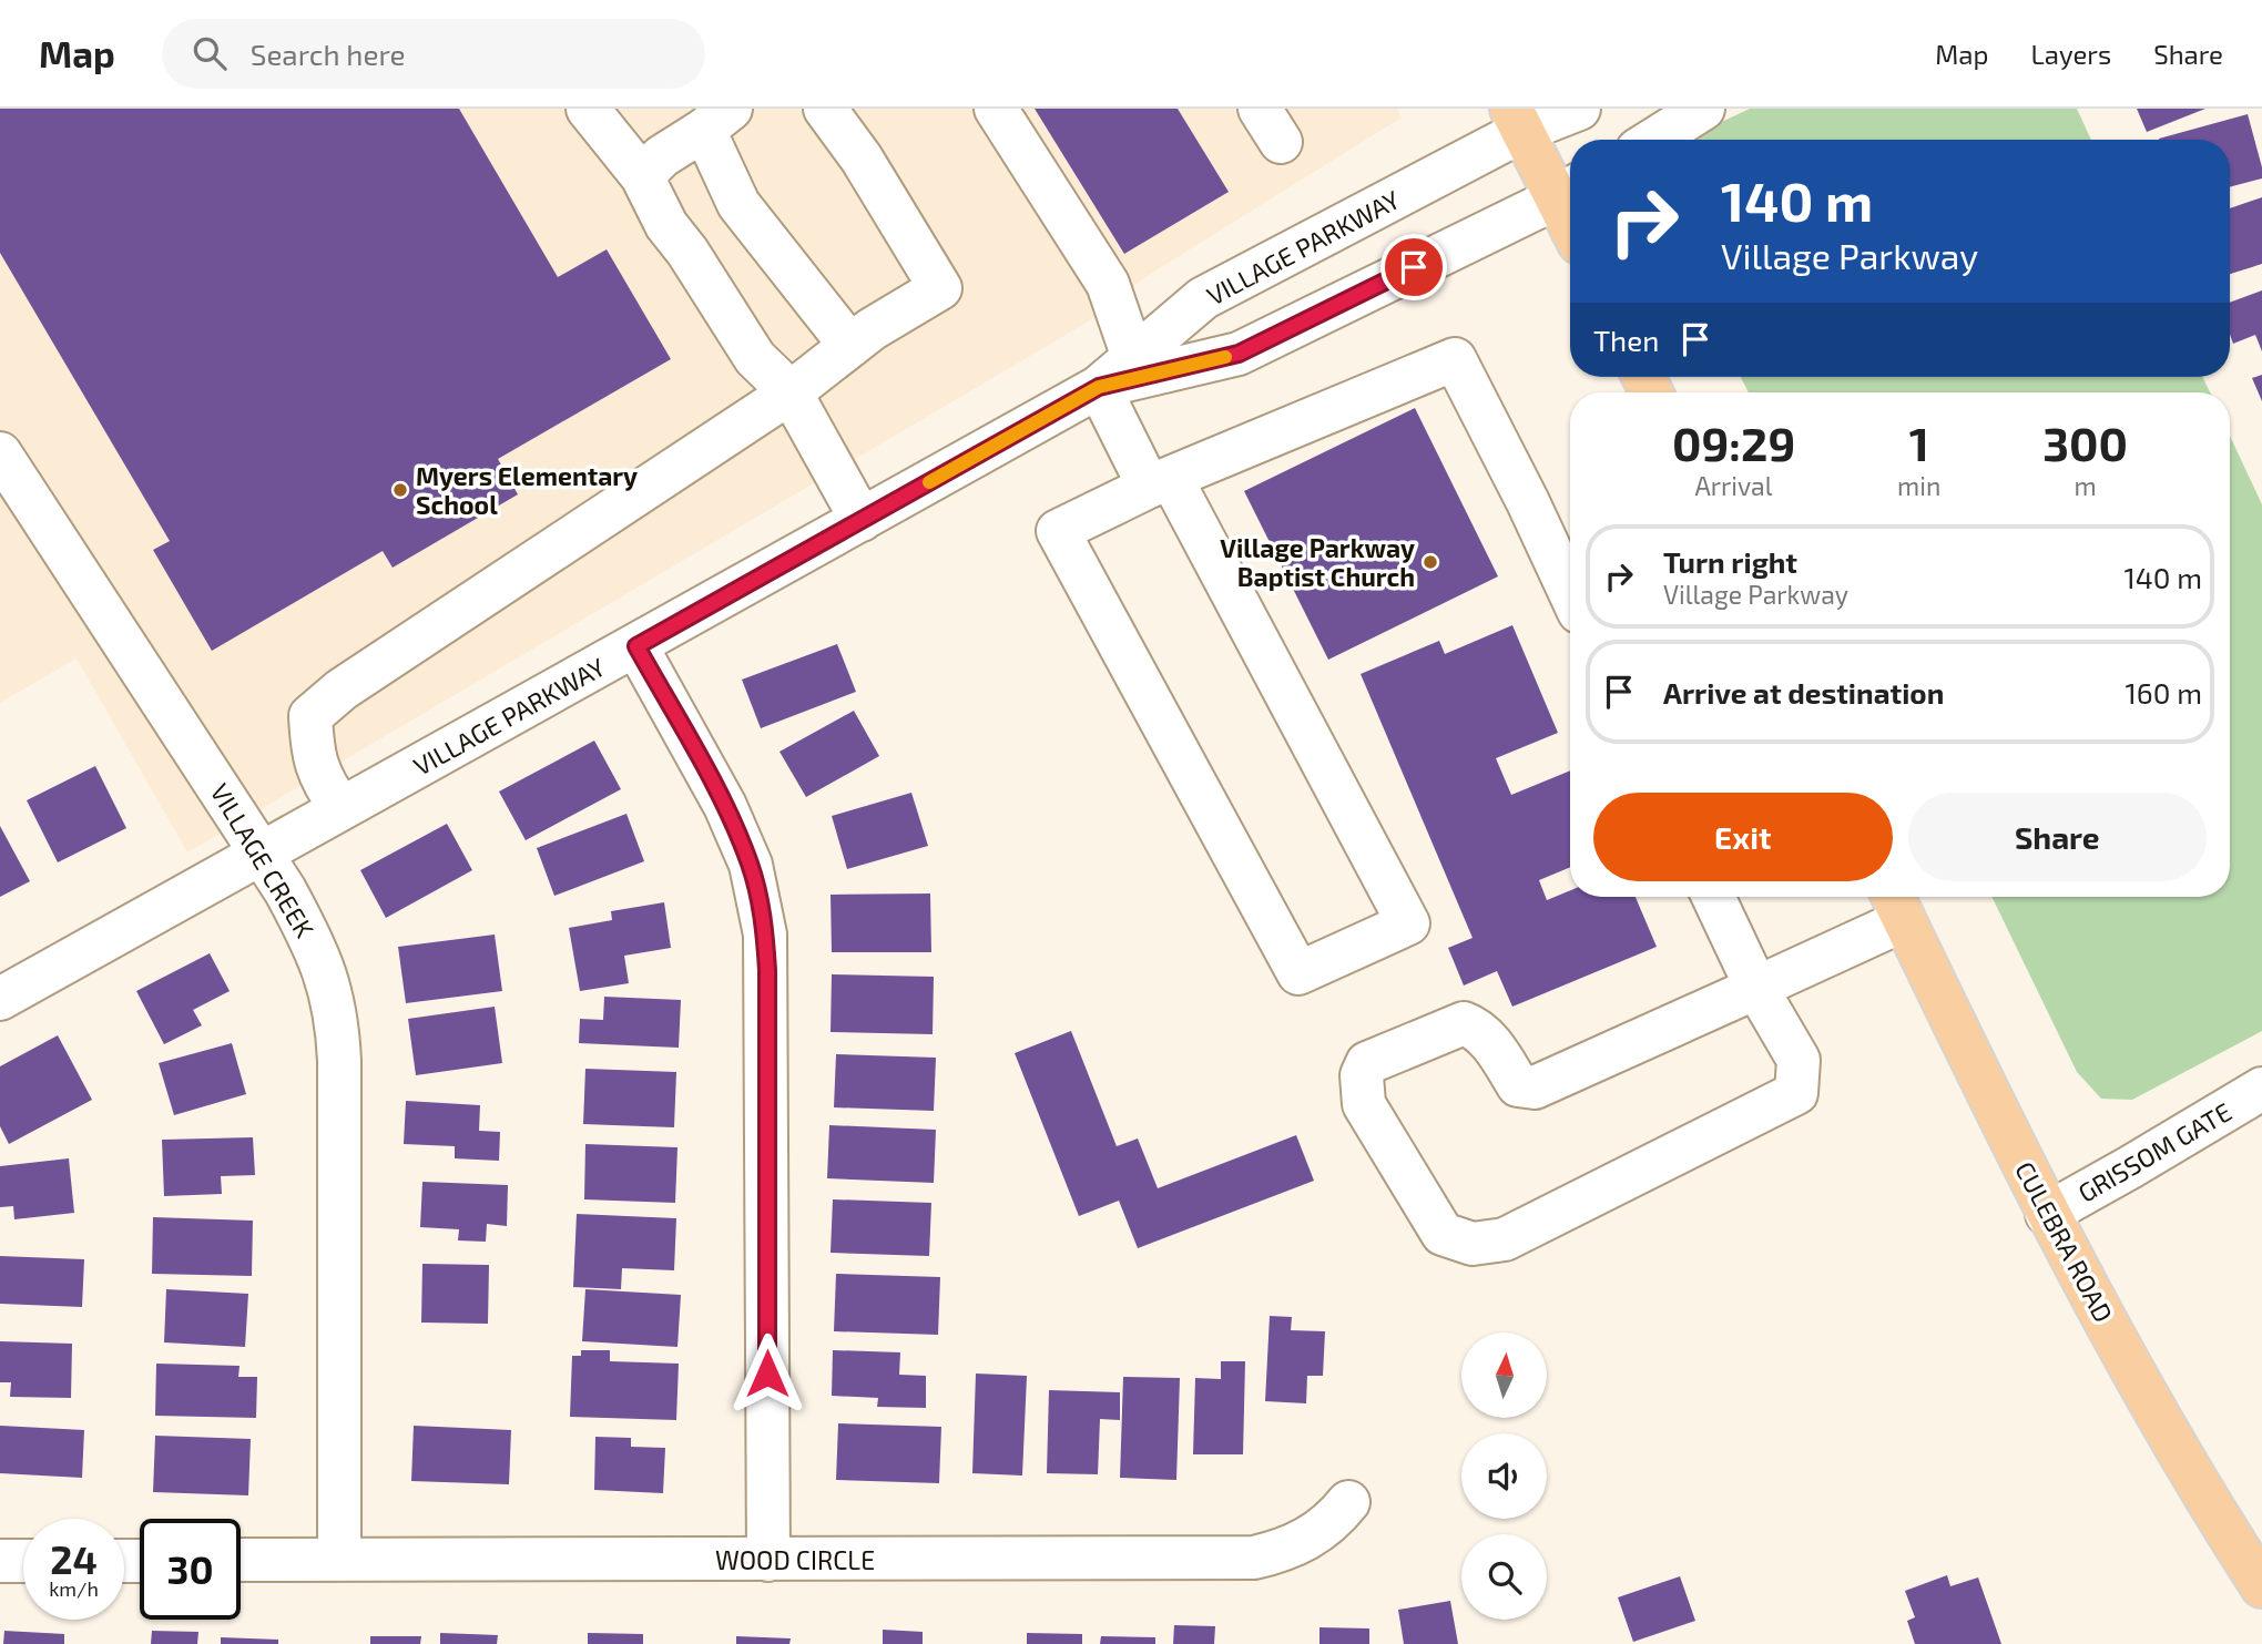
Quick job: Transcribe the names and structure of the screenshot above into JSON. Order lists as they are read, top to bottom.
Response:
{
  "streets": {
    "main road": ["CULEBRA ROAD"],
    "street": [
      "VILLAGE PARKWAY",
      "VILLAGE CREEK",
      "GRISSOM GATE",
      "WOOD CIRCLE"
    ]
  },
  "crossings": [
    ["VILLAGE PARKWAY", "VILLAGE CREEK"],
    ["VILLAGE CREEK", "WOOD CIRCLE"],
    ["GRISSOM GATE", "CULEBRA ROAD"]
  ],
  "places": ["Myers Elementary School", "Village Parkway Baptist Church"],
  "north": "top",
  "page": {
    "header": "Map",
    "search": "Search here",
    "nav": ["Map", "Layers", "Share"],
    "turn": ["140 m", "Village Parkway"],
    "then": "Then",
    "eta": [
      "09:29",
      "Arrival",
      "1",
      "min",
      "300",
      "m"
    ],
    "list": [
      {
        "name": "Turn right",
        "note": "Village Parkway",
        "value": "140 m"
      },
      {
        "name": "Arrive at destination",
        "value": "160 m"
      }
    ],
    "buttons": ["Exit", "Share"],
    "speed": "24 km/h",
    "limit": "30"
  }
}
